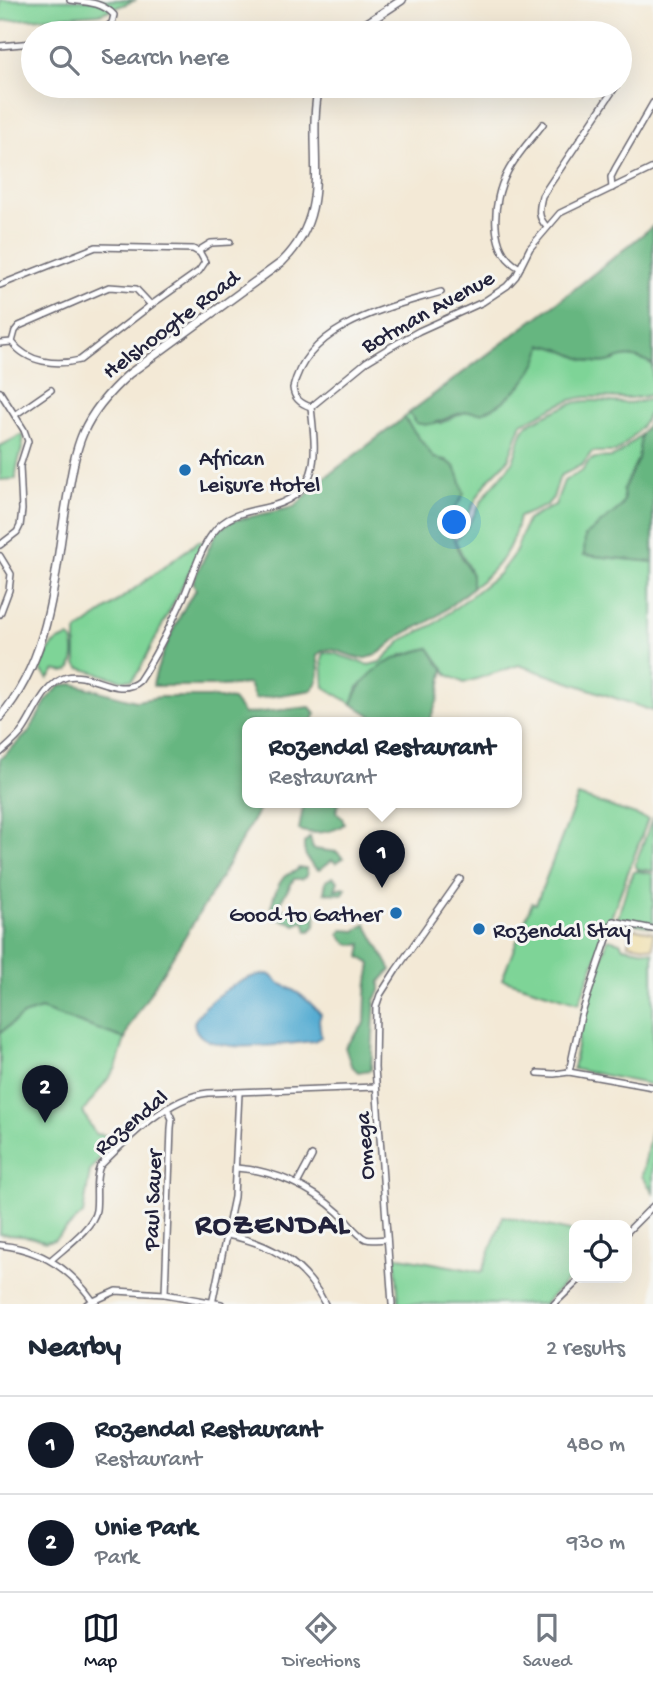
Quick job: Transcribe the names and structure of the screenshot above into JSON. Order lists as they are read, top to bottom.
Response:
{
  "streets": {
    "main road": ["Helshoogte Road"],
    "street": [
      "Botman Avenue",
      "Rozendal",
      "Omega",
      "Paul Sauer"
    ]
  },
  "crossings": [
    ["Rozendal", "Omega"],
    ["Rozendal", "Paul Sauer"]
  ],
  "districts": ["ROZENDAL"],
  "places": ["African Leisure Hotel", "Good to Gather", "Rozendal Stay"],
  "page": {
    "search": "Search here",
    "popup": ["Rozendal Restaurant", "Restaurant"],
    "pins": ["1", "2"],
    "heading": ["Nearby", "2 results"],
    "list": [
      {
        "mark": "1",
        "name": "Rozendal Restaurant",
        "note": "Restaurant",
        "value": "480 m"
      },
      {
        "mark": "2",
        "name": "Unie Park",
        "note": "Park",
        "value": "930 m"
      }
    ],
    "nav": ["Map", "Directions", "Saved"]
  }
}
